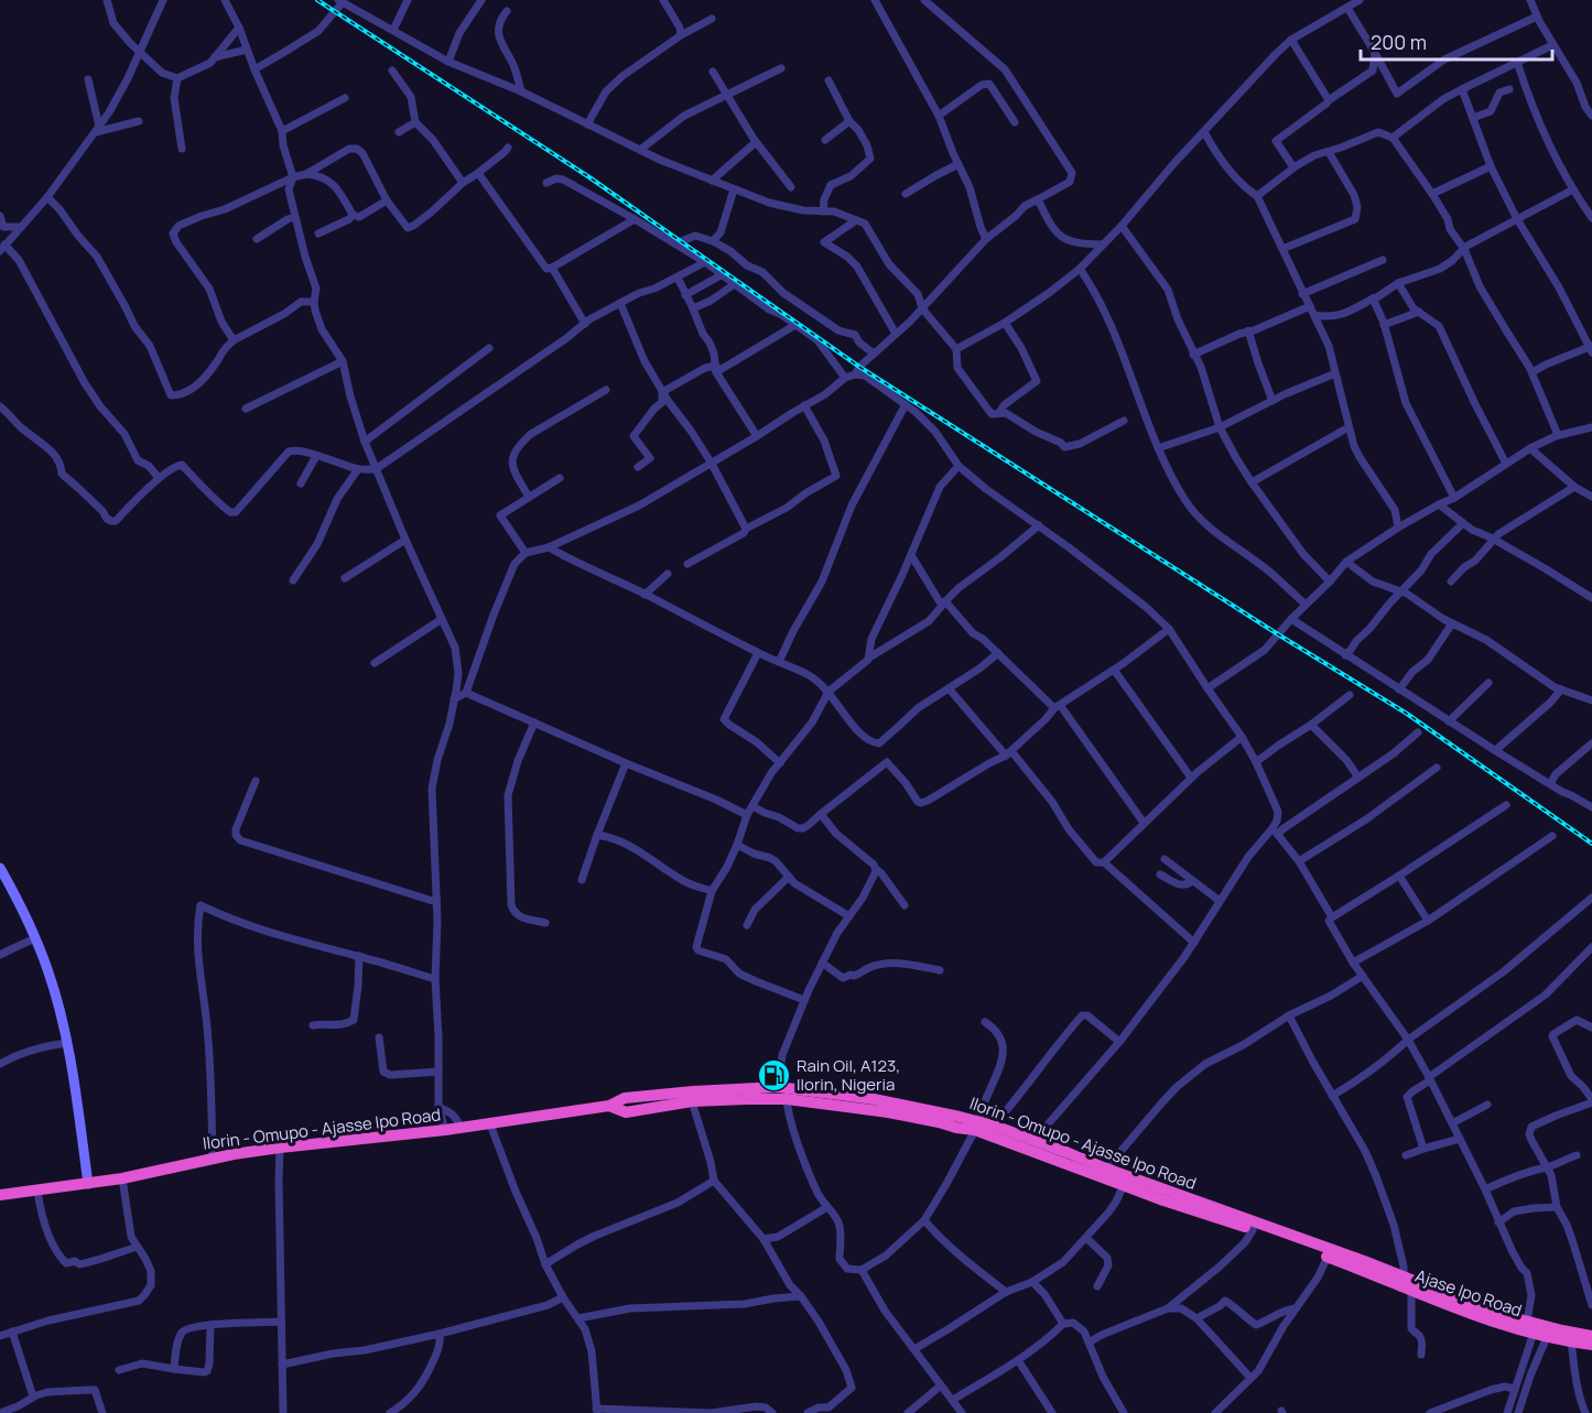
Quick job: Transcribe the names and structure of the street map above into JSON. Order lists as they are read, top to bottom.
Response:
{
  "streets": {
    "highway": ["Ilorin - Omupo - Ajasse Ipo Road", "Ajase Ipo Road"]
  },
  "crossings": [
    ["Ilorin - Omupo - Ajasse Ipo Road", "Ajase Ipo Road"]
  ],
  "places": {
    "fuel station": ["Rain Oil, A123, Ilorin, Nigeria"]
  },
  "scale_bar": "200 m"
}
